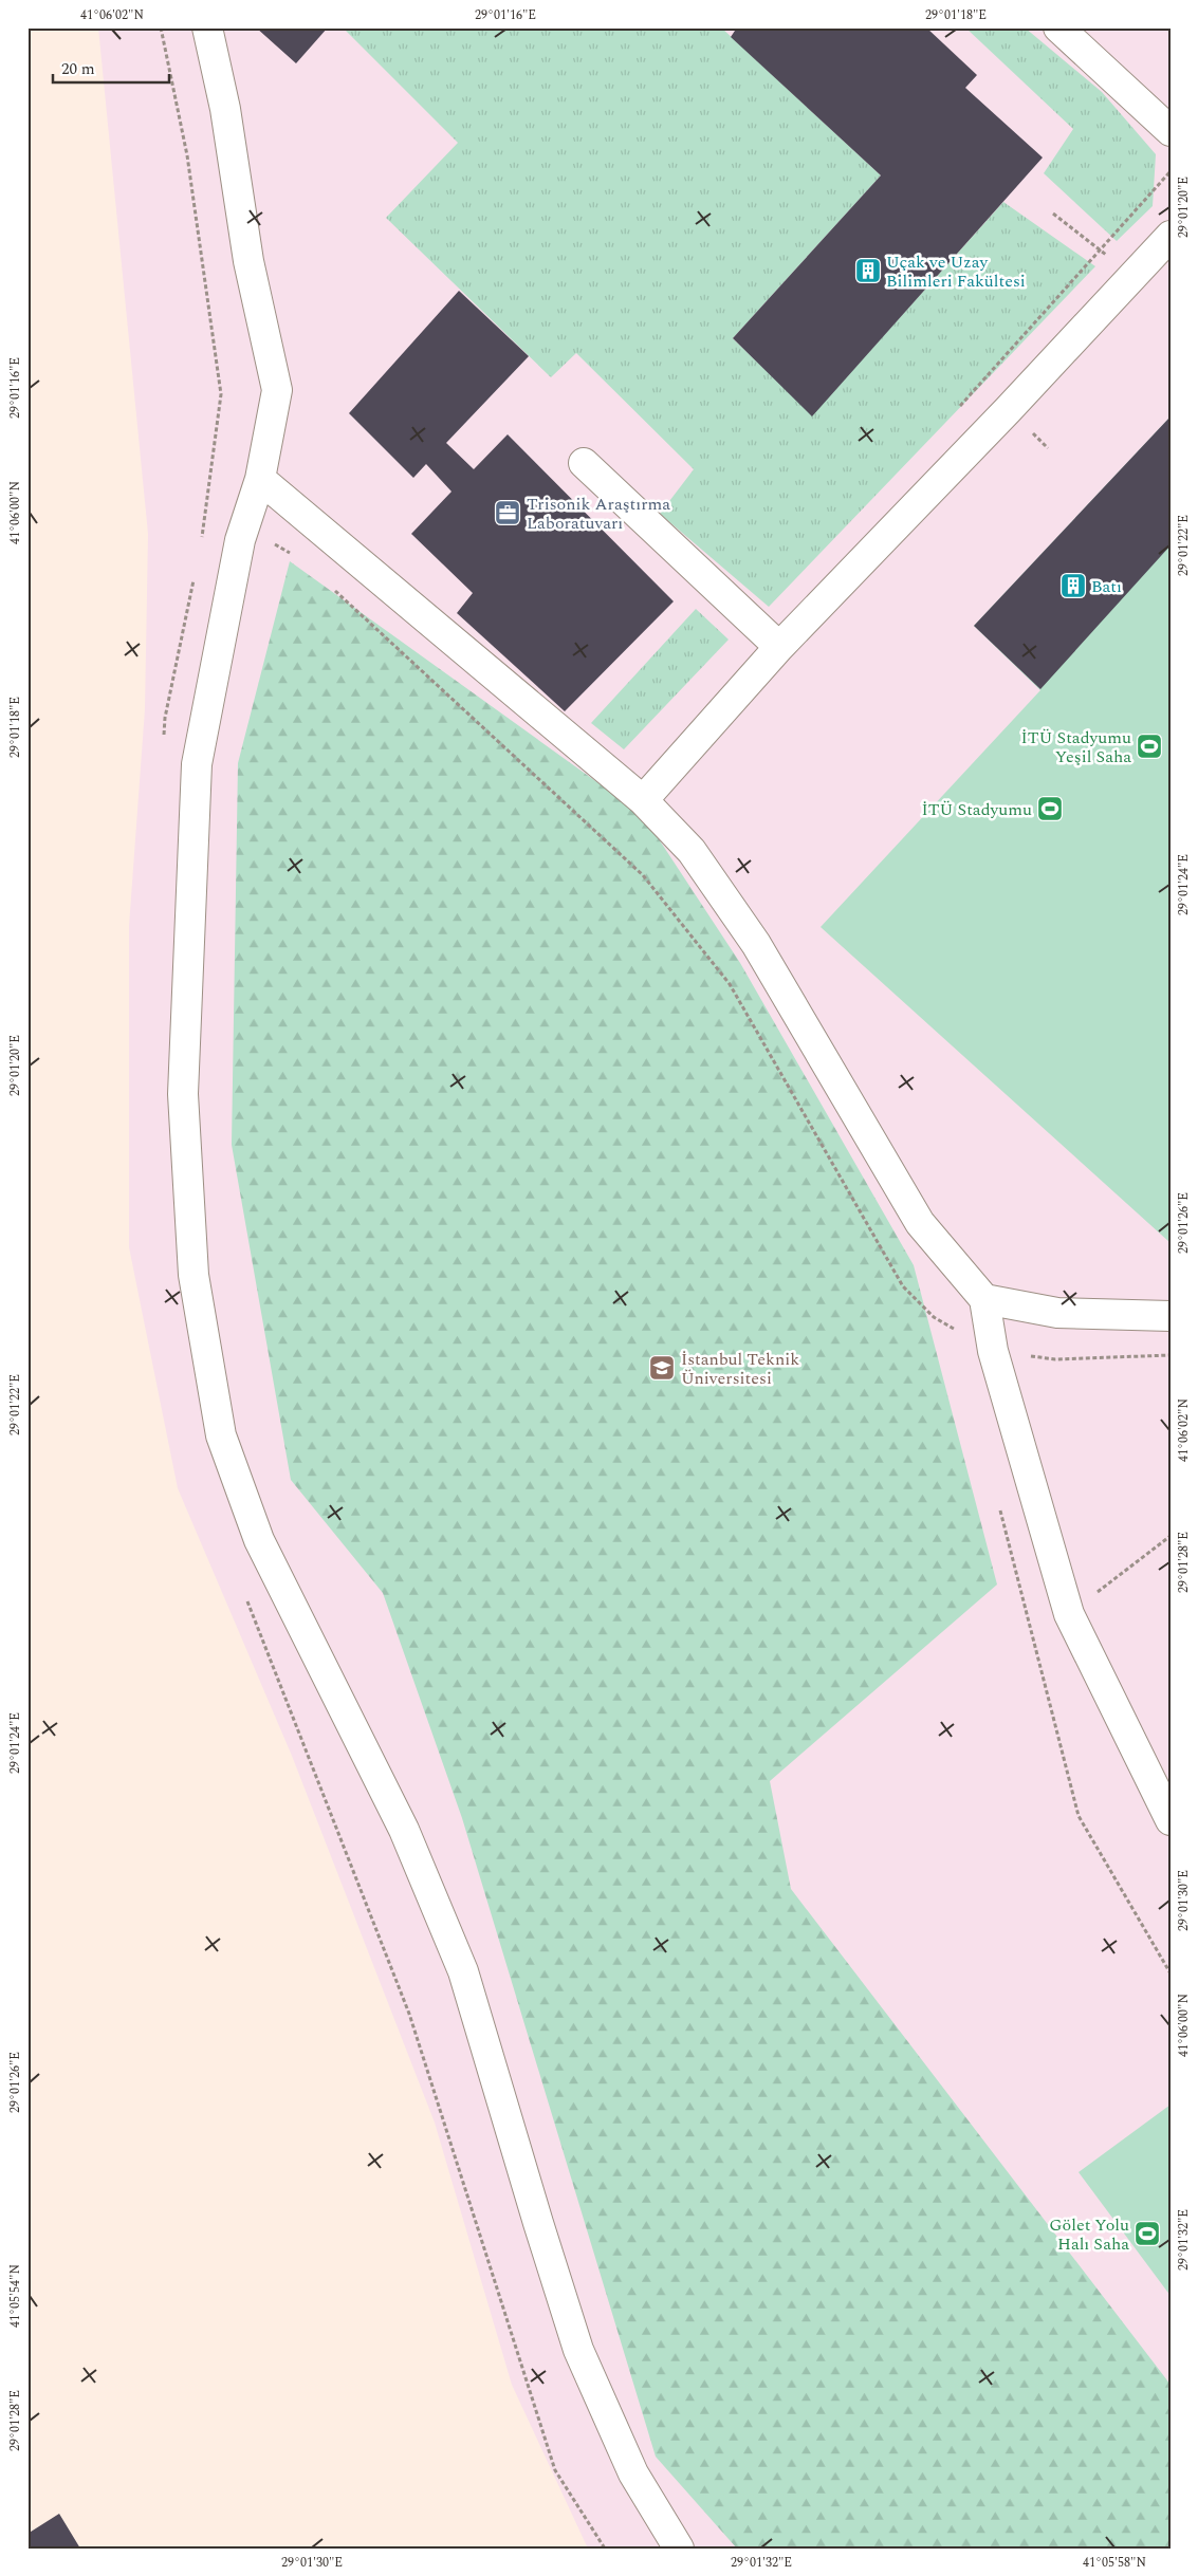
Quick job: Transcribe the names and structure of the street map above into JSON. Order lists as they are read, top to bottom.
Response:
{
  "places": {
    "building": ["Uçak ve Uzay Bilimleri Fakültesi", "Batı"],
    "office": ["Trisonik Araştırma Laboratuvarı"],
    "sports": ["İTÜ Stadyumu Yeşil Saha", "İTÜ Stadyumu", "Gölet Yolu Halı Saha"],
    "school or university": ["İstanbul Teknik Üniversitesi"]
  },
  "scale_bar": "20 m",
  "coordinates": [
    "41°06'02\"N",
    "29°01'16\"E",
    "29°01'18\"E",
    "29°01'20\"E",
    "41°06'00\"N",
    "29°01'22\"E",
    "29°01'24\"E",
    "29°01'26\"E",
    "29°01'28\"E",
    "29°01'30\"E",
    "29°01'32\"E",
    "41°05'54\"N",
    "41°05'58\"N"
  ]
}
